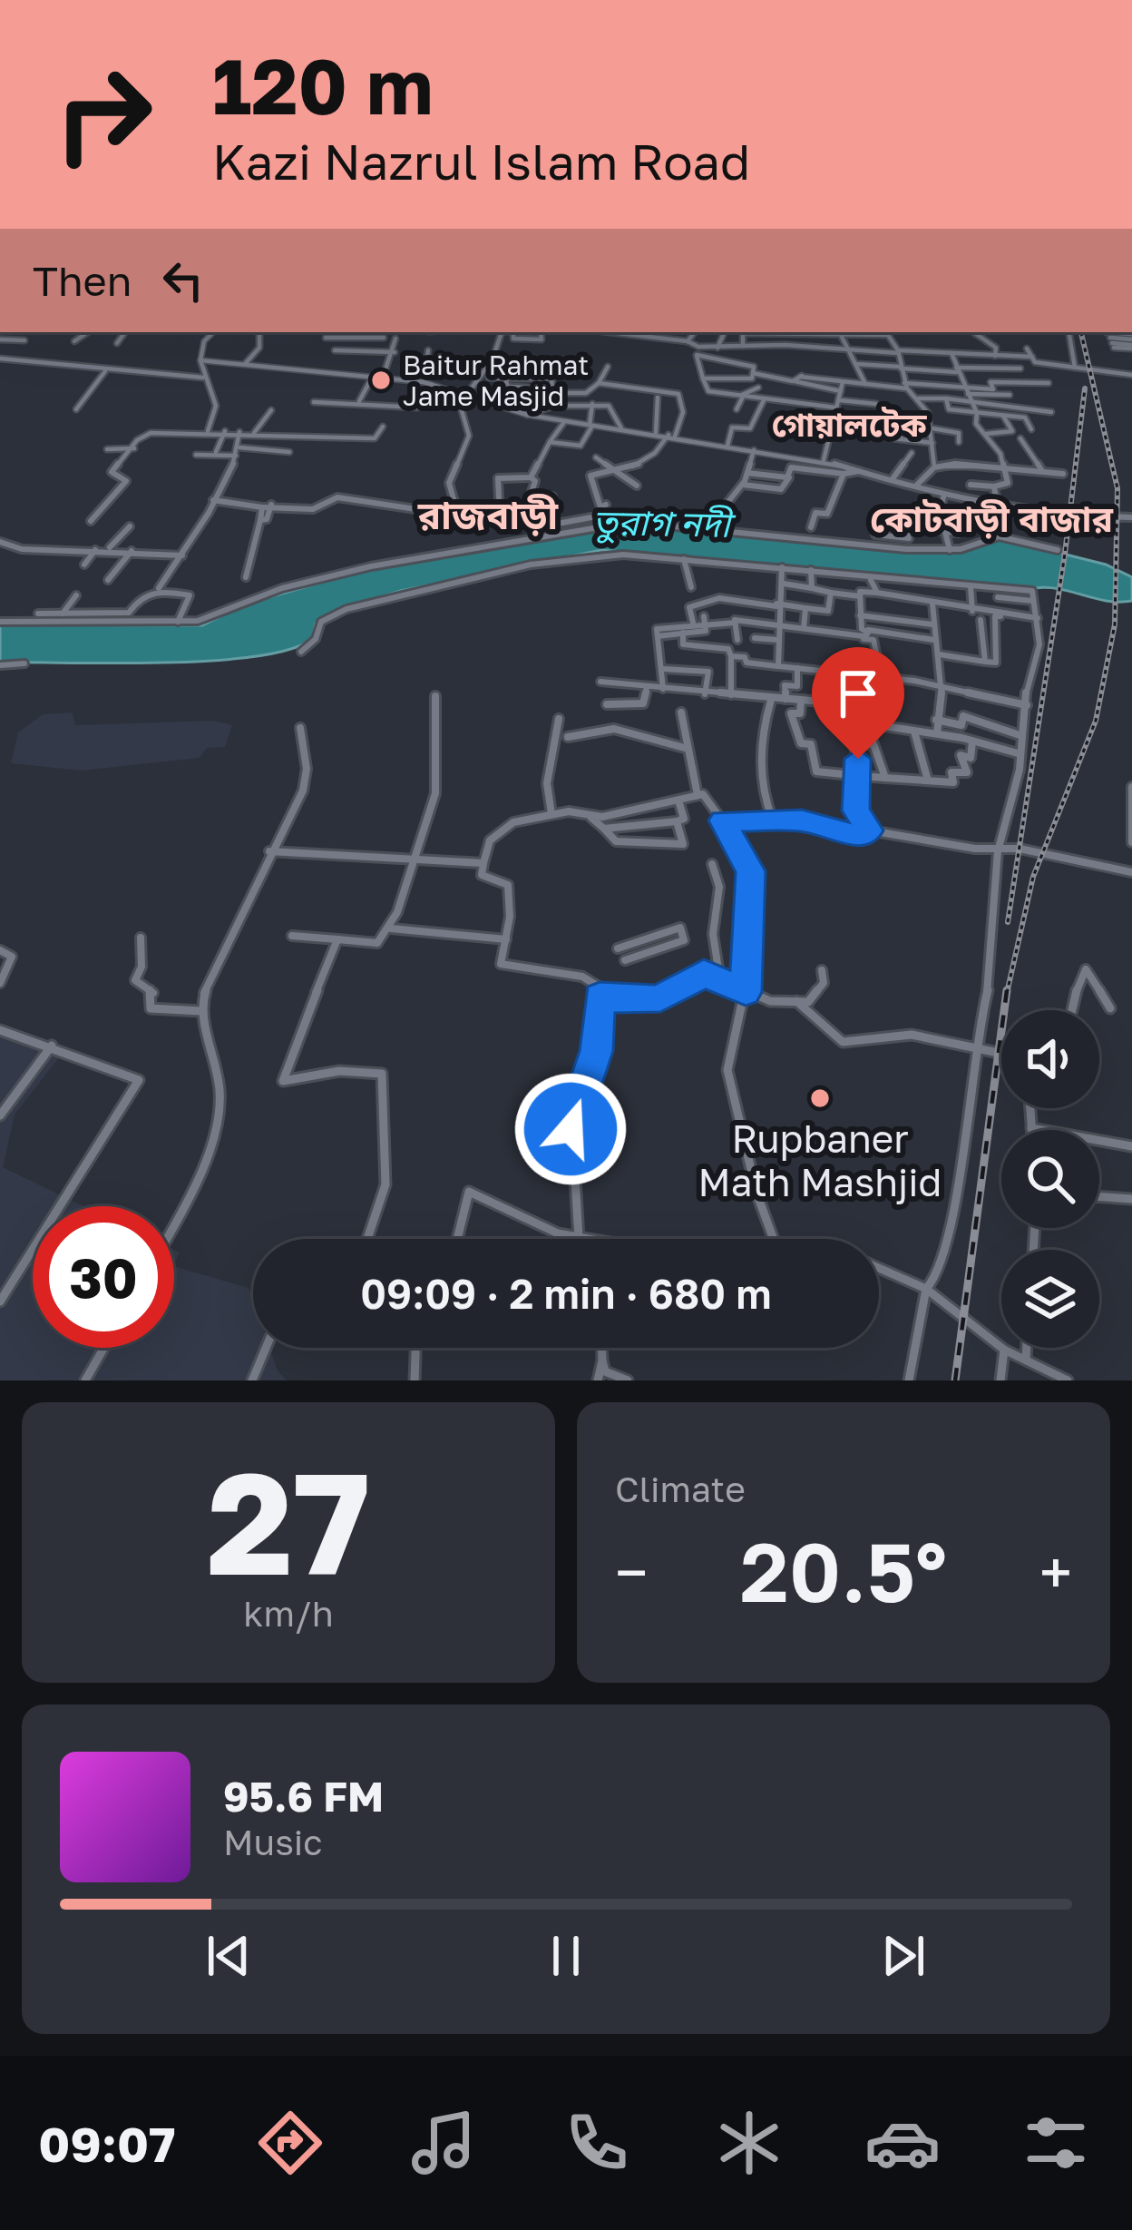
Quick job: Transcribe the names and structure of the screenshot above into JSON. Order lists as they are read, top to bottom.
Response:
{
  "districts": ["গোয়ালটেক", "রাজবাড়ী", "কোটবাড়ী বাজার"],
  "water": ["তুরাগ নদী"],
  "places": ["Baitur Rahmat Jame Masjid", "Rupbaner Math Mashjid"],
  "page": {
    "turn": ["120 m", "Kazi Nazrul Islam Road"],
    "then": "Then",
    "limit": "30",
    "trip": "09:09 · 2 min · 680 m",
    "tile": [
      ["27", "km/h"],
      "Climate"
    ],
    "heat": ["−", "20.5°", "+"],
    "song": ["95.6 FM", "Music"],
    "tabs": "09:07"
  }
}
